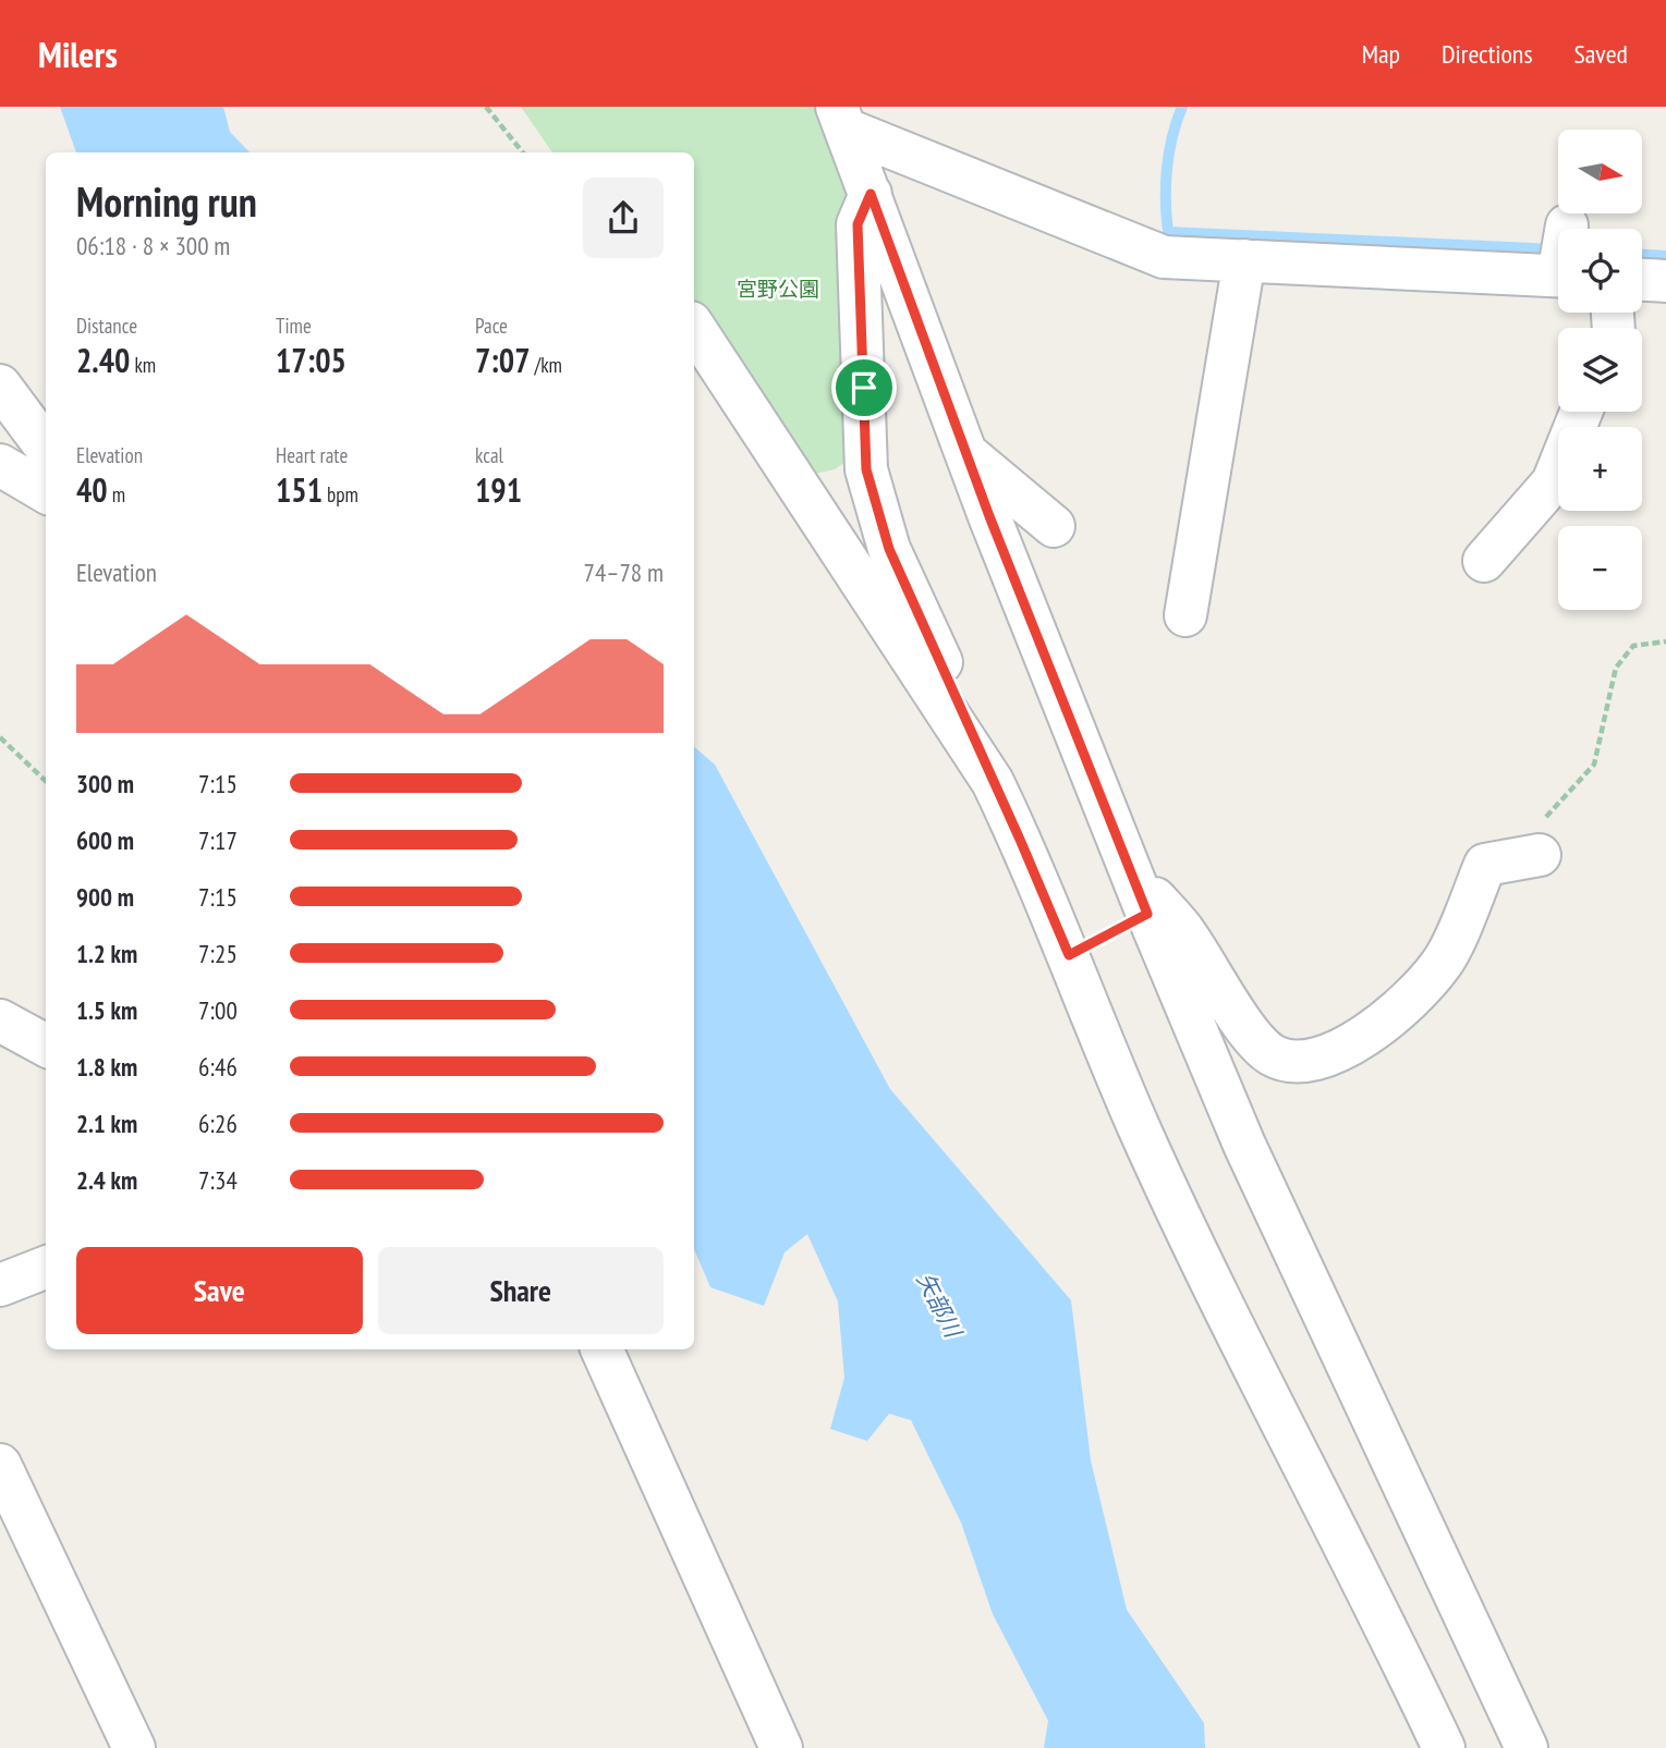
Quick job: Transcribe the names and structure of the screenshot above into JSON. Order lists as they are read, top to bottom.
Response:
{
  "water": ["矢部川"],
  "parks": ["宮野公園"],
  "north": "right",
  "page": {
    "header": "Milers",
    "nav": ["Map", "Directions", "Saved"],
    "map_buttons": ["+", "−"],
    "heading": ["Morning run", "06:18 · 8 × 300 m"],
    "stats": [
      ["Distance", "2.40 km"],
      ["Time", "17:05"],
      ["Pace", "7:07 /km"],
      ["Elevation", "40 m"],
      ["Heart rate", "151 bpm"],
      ["kcal", "191"]
    ],
    "chart": ["Elevation", "74–78 m"],
    "list": [
      {
        "name": "300 m",
        "note": "7:15"
      },
      {
        "name": "600 m",
        "note": "7:17"
      },
      {
        "name": "900 m",
        "note": "7:15"
      },
      {
        "name": "1.2 km",
        "note": "7:25"
      },
      {
        "name": "1.5 km",
        "note": "7:00"
      },
      {
        "name": "1.8 km",
        "note": "6:46"
      },
      {
        "name": "2.1 km",
        "note": "6:26"
      },
      {
        "name": "2.4 km",
        "note": "7:34"
      }
    ],
    "buttons": ["Save", "Share"]
  }
}
